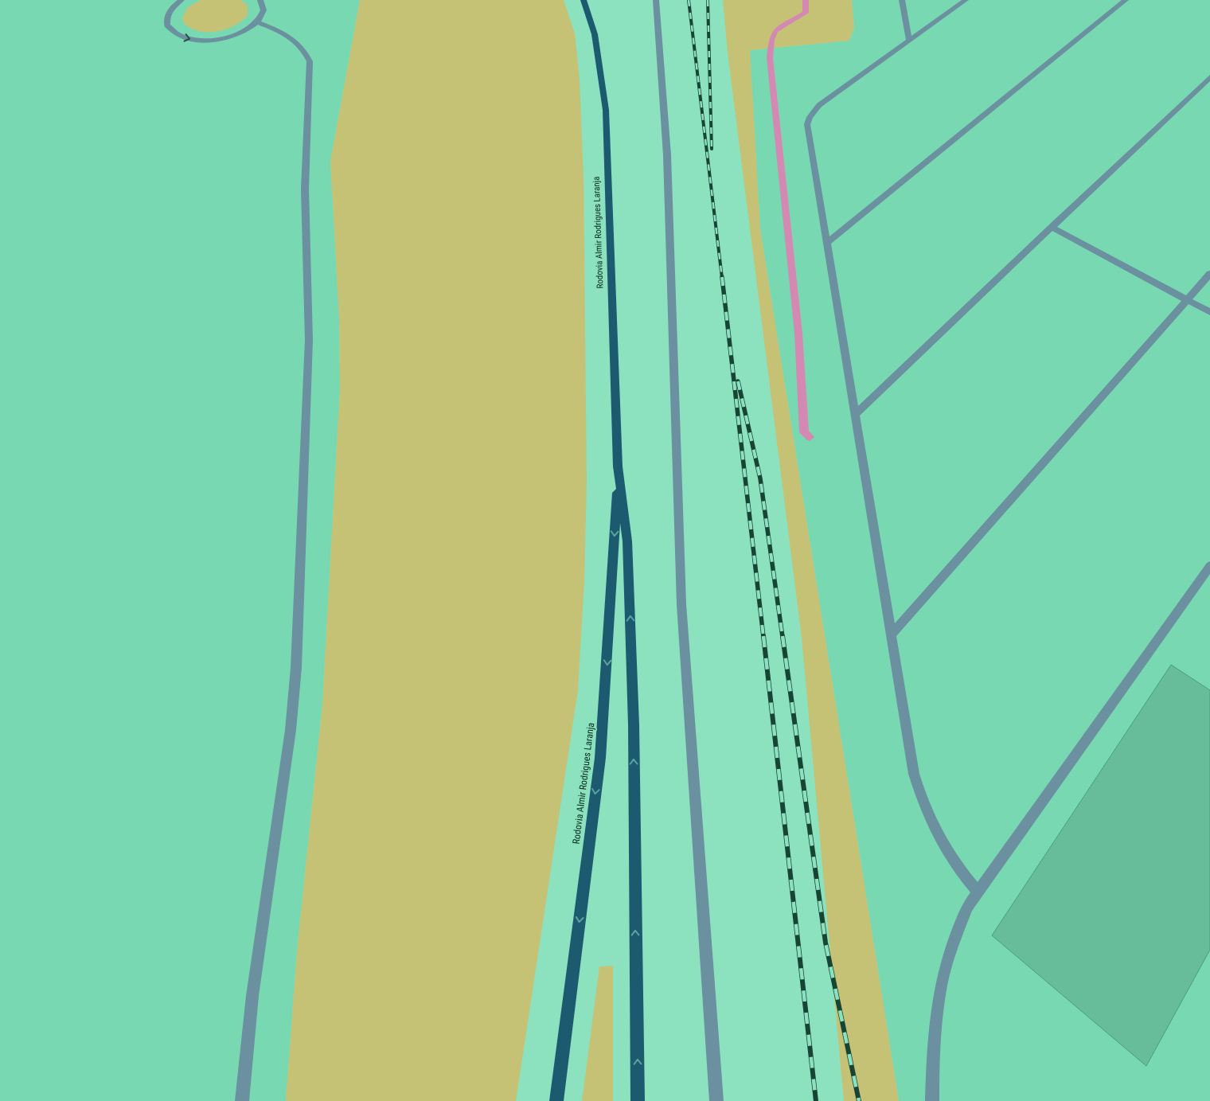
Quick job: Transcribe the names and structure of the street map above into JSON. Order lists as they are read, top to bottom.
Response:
{
  "streets": {
    "main road": ["Rodovia Almir Rodrigues Laranja"]
  }
}
